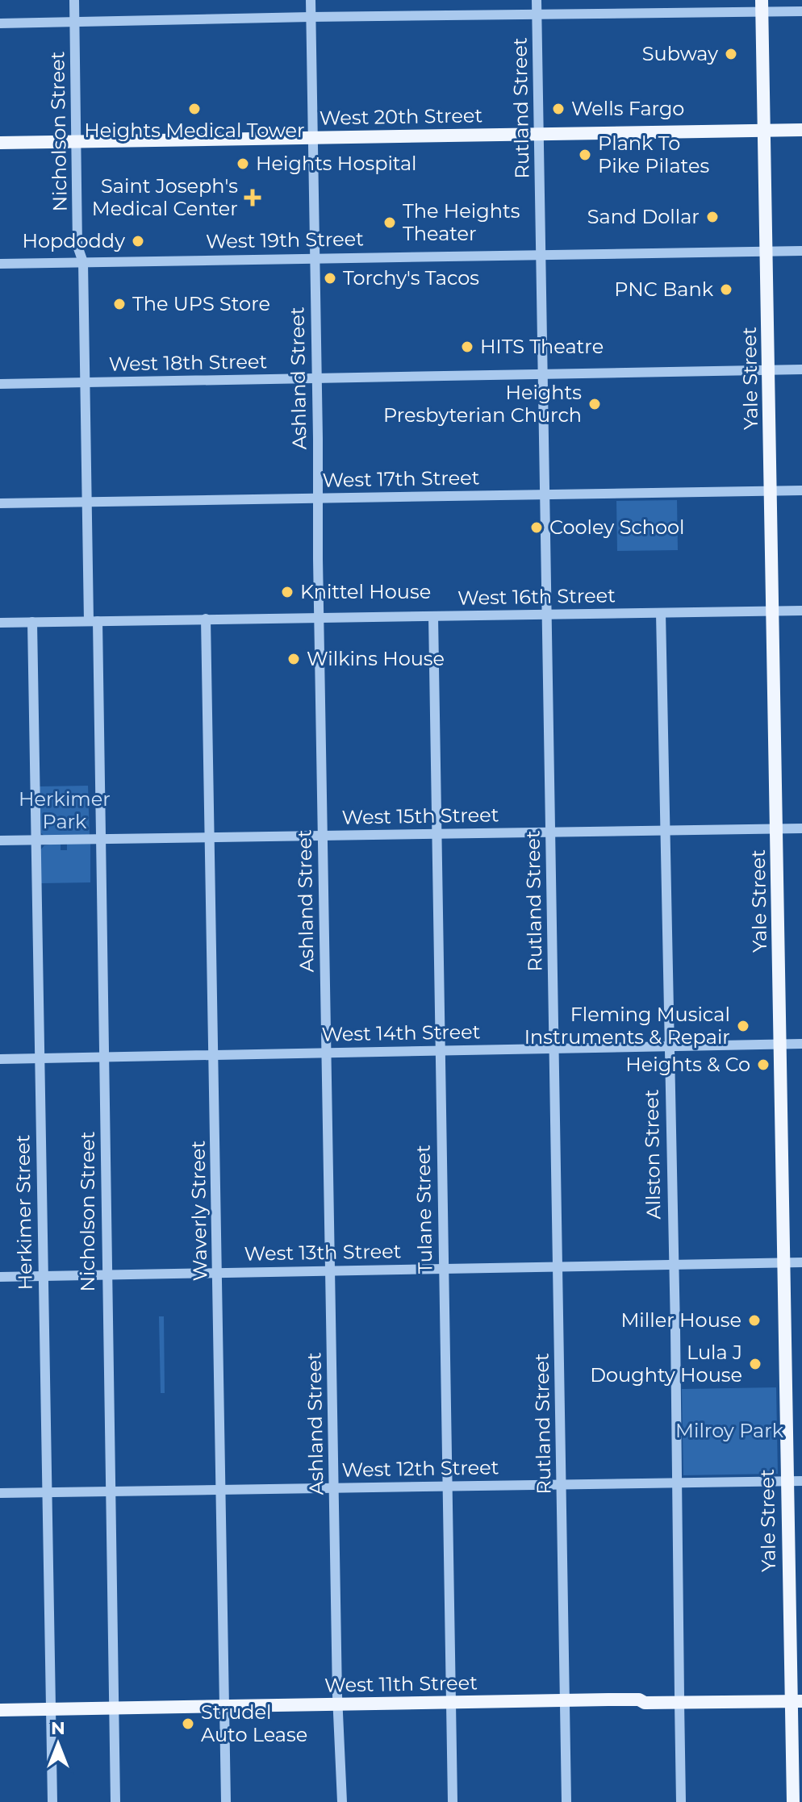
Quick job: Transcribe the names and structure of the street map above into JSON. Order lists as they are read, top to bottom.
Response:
{
  "streets": {
    "main road": ["West 20th Street", "Yale Street", "West 11th Street"],
    "street": [
      "Rutland Street",
      "Nicholson Street",
      "West 19th Street",
      "West 18th Street",
      "Ashland Street",
      "West 17th Street",
      "West 16th Street",
      "West 15th Street",
      "West 14th Street",
      "Allston Street",
      "Tulane Street",
      "Waverly Street",
      "Herkimer Street",
      "West 13th Street",
      "West 12th Street"
    ]
  },
  "crossings": [
    ["Rutland Street", "West 20th Street"],
    ["Rutland Street", "West 19th Street"],
    ["Rutland Street", "West 18th Street"],
    ["Rutland Street", "West 17th Street"],
    ["Rutland Street", "West 16th Street"],
    ["Rutland Street", "West 15th Street"],
    ["Rutland Street", "West 14th Street"],
    ["Rutland Street", "West 13th Street"],
    ["Rutland Street", "West 12th Street"],
    ["Rutland Street", "West 11th Street"],
    ["West 20th Street", "Nicholson Street"],
    ["West 20th Street", "Ashland Street"],
    ["West 20th Street", "Yale Street"],
    ["Nicholson Street", "West 19th Street"],
    ["Nicholson Street", "West 18th Street"],
    ["Nicholson Street", "West 17th Street"],
    ["Nicholson Street", "West 16th Street"],
    ["Nicholson Street", "West 15th Street"],
    ["Nicholson Street", "West 14th Street"],
    ["Nicholson Street", "West 13th Street"],
    ["Nicholson Street", "West 12th Street"],
    ["Nicholson Street", "West 11th Street"],
    ["West 19th Street", "Ashland Street"],
    ["West 19th Street", "Yale Street"],
    ["West 18th Street", "Ashland Street"],
    ["West 18th Street", "Yale Street"],
    ["Ashland Street", "West 17th Street"],
    ["Ashland Street", "West 16th Street"],
    ["Ashland Street", "West 15th Street"],
    ["Ashland Street", "West 14th Street"],
    ["Ashland Street", "West 13th Street"],
    ["Ashland Street", "West 12th Street"],
    ["Ashland Street", "West 11th Street"],
    ["Yale Street", "West 17th Street"],
    ["Yale Street", "West 16th Street"],
    ["Yale Street", "West 15th Street"],
    ["Yale Street", "West 14th Street"],
    ["Yale Street", "West 13th Street"],
    ["Yale Street", "West 12th Street"],
    ["Yale Street", "West 11th Street"],
    ["West 16th Street", "Allston Street"],
    ["West 16th Street", "Tulane Street"],
    ["West 16th Street", "Waverly Street"],
    ["West 16th Street", "Herkimer Street"],
    ["West 15th Street", "Allston Street"],
    ["West 15th Street", "Tulane Street"],
    ["West 15th Street", "Waverly Street"],
    ["West 15th Street", "Herkimer Street"],
    ["West 14th Street", "Allston Street"],
    ["West 14th Street", "Tulane Street"],
    ["West 14th Street", "Waverly Street"],
    ["West 14th Street", "Herkimer Street"],
    ["Allston Street", "West 13th Street"],
    ["Allston Street", "West 12th Street"],
    ["Allston Street", "West 11th Street"],
    ["Tulane Street", "West 13th Street"],
    ["Tulane Street", "West 12th Street"],
    ["Tulane Street", "West 11th Street"],
    ["Waverly Street", "West 13th Street"],
    ["Waverly Street", "West 12th Street"],
    ["Waverly Street", "West 11th Street"],
    ["Herkimer Street", "West 13th Street"],
    ["Herkimer Street", "West 12th Street"],
    ["Herkimer Street", "West 11th Street"]
  ],
  "parks": ["Herkimer Park", "Milroy Park"],
  "places": {
    "other": [
      "Subway",
      "Heights Medical Tower",
      "Wells Fargo",
      "Plank To Pike Pilates",
      "Heights Hospital",
      "Sand Dollar",
      "The Heights Theater",
      "Hopdoddy",
      "Torchy's Tacos",
      "PNC Bank",
      "The UPS Store",
      "HITS Theatre",
      "Heights Presbyterian Church",
      "Cooley School",
      "Knittel House",
      "Wilkins House",
      "Fleming Musical Instruments & Repair",
      "Heights & Co",
      "Miller House",
      "Lula J Doughty House",
      "Strudel Auto Lease"
    ],
    "health": ["Saint Joseph's Medical Center"]
  },
  "north": "top"
}
